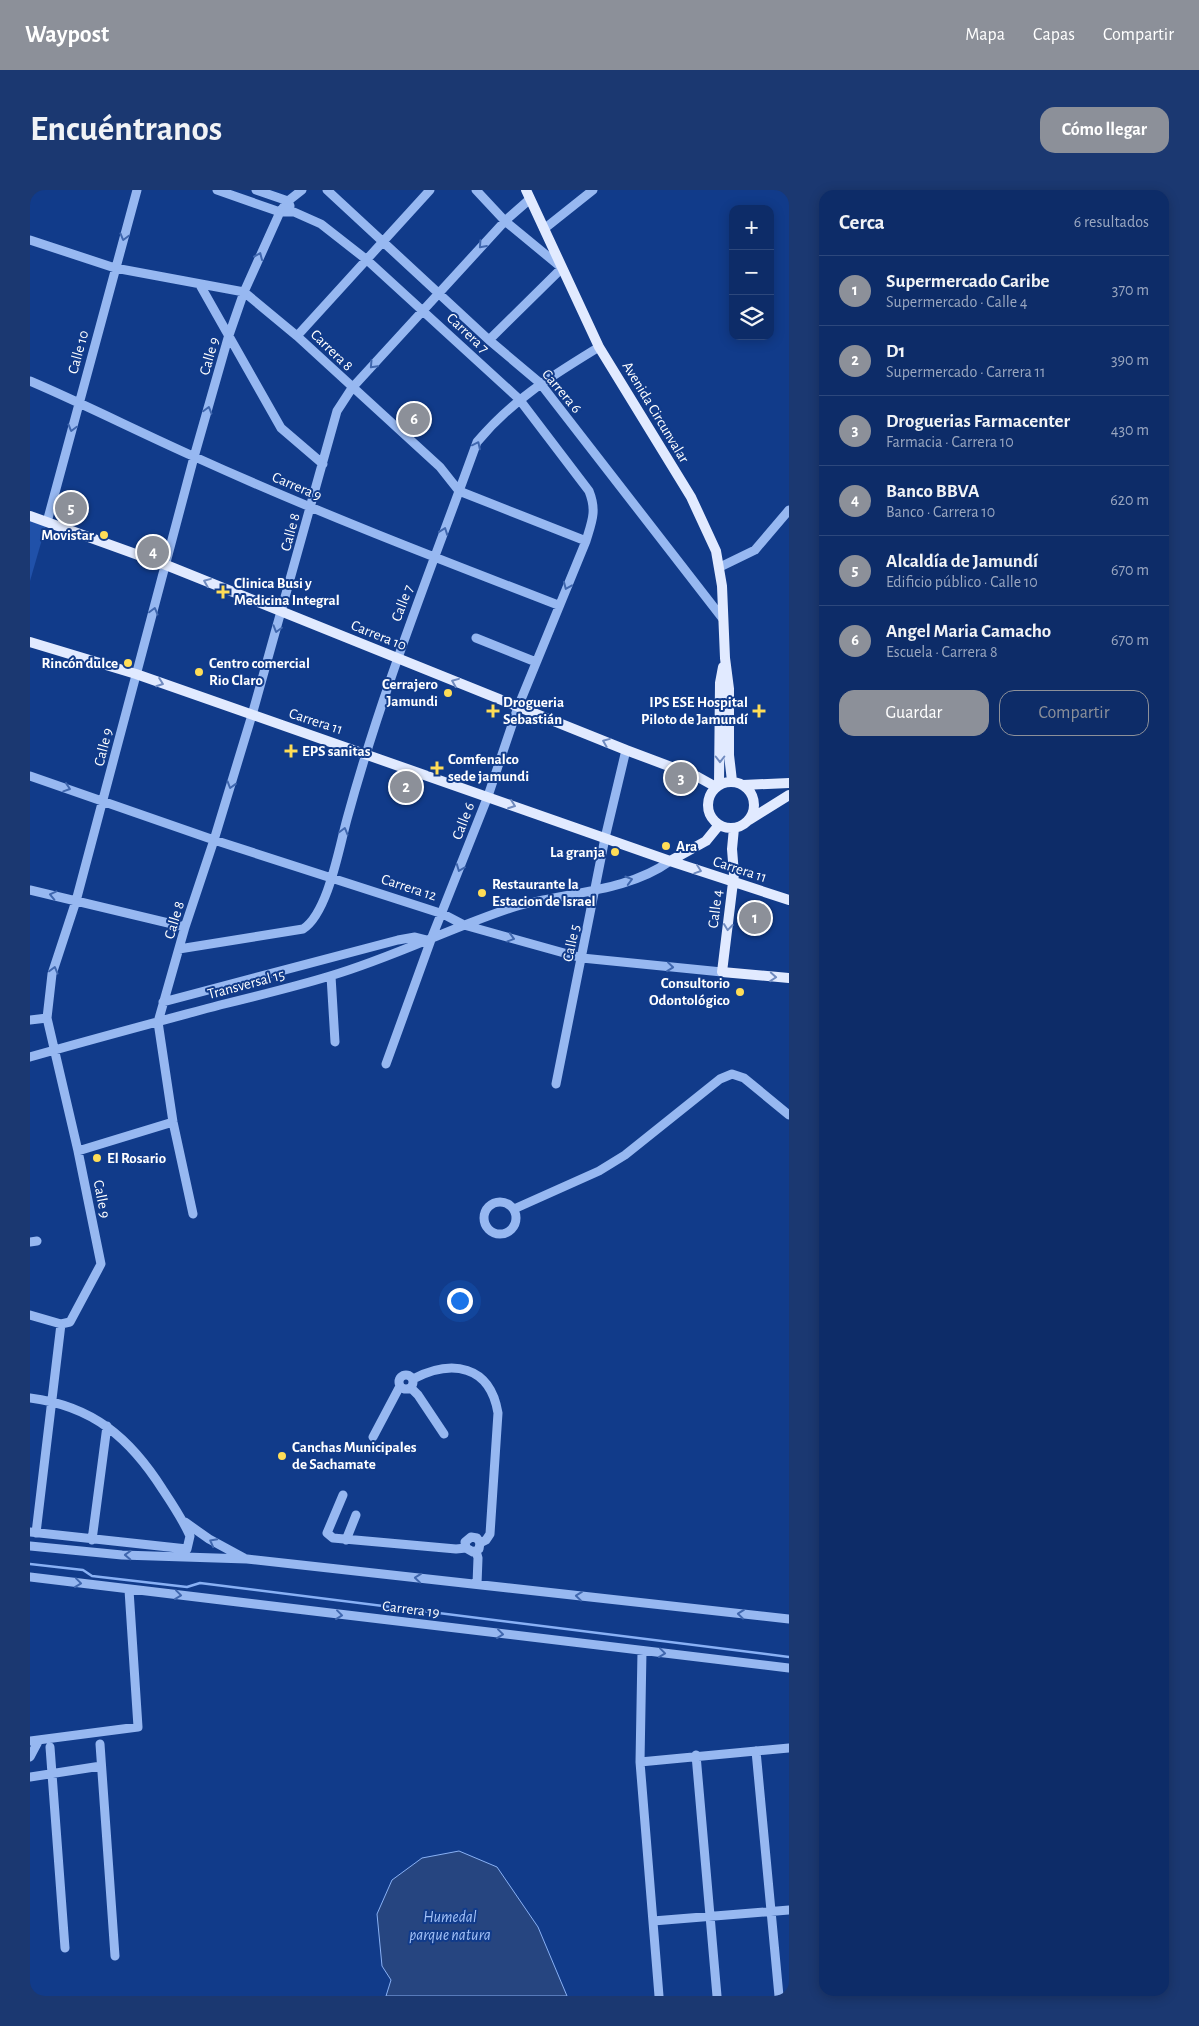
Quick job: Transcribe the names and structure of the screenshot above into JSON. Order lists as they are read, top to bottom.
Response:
{
  "streets": {
    "main road": [
      "Avenida Circunvalar",
      "Carrera 10",
      "Carrera 11",
      "Carrera 12",
      "Calle 4"
    ],
    "street": [
      "Carrera 7",
      "Carrera 8",
      "Calle 10",
      "Calle 9",
      "Carrera 6",
      "Carrera 9",
      "Calle 8",
      "Calle 7",
      "Calle 6",
      "Calle 5",
      "Transversal 15",
      "Carrera 19"
    ]
  },
  "crossings": [
    ["Carrera 7", "Calle 9"],
    ["Carrera 7", "Calle 8"],
    ["Carrera 7", "Calle 7"],
    ["Carrera 7", "Calle 6"],
    ["Carrera 8", "Calle 10"],
    ["Carrera 8", "Calle 9"],
    ["Carrera 8", "Calle 8"],
    ["Carrera 8", "Calle 7"],
    ["Calle 10", "Carrera 9"],
    ["Calle 10", "Carrera 10"],
    ["Calle 9", "Carrera 9"],
    ["Calle 9", "Carrera 10"],
    ["Calle 9", "Carrera 11"],
    ["Calle 9", "Carrera 12"],
    ["Calle 9", "Transversal 15"],
    ["Carrera 6", "Avenida Circunvalar"],
    ["Carrera 6", "Calle 8"],
    ["Carrera 6", "Calle 7"],
    ["Avenida Circunvalar", "Calle 8"],
    ["Avenida Circunvalar", "Calle 7"],
    ["Avenida Circunvalar", "Carrera 10"],
    ["Avenida Circunvalar", "Calle 4"],
    ["Carrera 9", "Calle 8"],
    ["Carrera 9", "Calle 7"],
    ["Carrera 9", "Calle 6"],
    ["Calle 8", "Calle 7"],
    ["Calle 8", "Carrera 10"],
    ["Calle 8", "Carrera 11"],
    ["Calle 8", "Carrera 12"],
    ["Calle 8", "Transversal 15"],
    ["Calle 7", "Carrera 10"],
    ["Calle 7", "Carrera 11"],
    ["Calle 7", "Carrera 12"],
    ["Carrera 10", "Calle 6"],
    ["Carrera 10", "Calle 4"],
    ["Carrera 10", "Calle 5"],
    ["Carrera 11", "Calle 6"],
    ["Carrera 11", "Calle 4"],
    ["Carrera 11", "Calle 5"],
    ["Calle 6", "Carrera 12"],
    ["Calle 6", "Transversal 15"],
    ["Carrera 12", "Calle 4"],
    ["Carrera 12", "Calle 5"],
    ["Carrera 12", "Transversal 15"]
  ],
  "one_way": [
    "Calle 10",
    "Calle 7",
    "Carrera 10",
    "Carrera 11",
    "Carrera 12",
    "Calle 4"
  ],
  "water": ["Humedal parque natura"],
  "places": {
    "other": [
      "Movistar",
      "Rincón dulce",
      "Centro comercial Rio Claro",
      "Cerrajero Jamundi",
      "Ara",
      "La granja",
      "Restaurante la Estacion de Israel",
      "Consultorio Odontológico",
      "El Rosario",
      "Canchas Municipales de Sachamate"
    ],
    "health": [
      "Clinica Busi y Medicina Integral",
      "Drogueria Sebastián",
      "IPS ESE Hospital Piloto de Jamundí",
      "EPS sanitas",
      "Comfenalco sede jamundi"
    ]
  },
  "page": {
    "header": "Waypost",
    "nav": ["Mapa", "Capas", "Compartir"],
    "buttons": [
      "Cómo llegar",
      ["Guardar", "Compartir"]
    ],
    "title": "Encuéntranos",
    "heading": ["Cerca", "6 resultados"],
    "map_buttons": ["+", "−"],
    "list": [
      {
        "mark": "1",
        "name": "Supermercado Caribe",
        "note": "Supermercado · Calle 4",
        "value": "370 m"
      },
      {
        "mark": "2",
        "name": "D1",
        "note": "Supermercado · Carrera 11",
        "value": "390 m"
      },
      {
        "mark": "3",
        "name": "Droguerias Farmacenter",
        "note": "Farmacia · Carrera 10",
        "value": "430 m"
      },
      {
        "mark": "4",
        "name": "Banco BBVA",
        "note": "Banco · Carrera 10",
        "value": "620 m"
      },
      {
        "mark": "5",
        "name": "Alcaldía de Jamundí",
        "note": "Edificio público · Calle 10",
        "value": "670 m"
      },
      {
        "mark": "6",
        "name": "Angel Maria Camacho",
        "note": "Escuela · Carrera 8",
        "value": "670 m"
      }
    ],
    "pins": [
      "6",
      "5",
      "4",
      "3",
      "2",
      "1"
    ]
  }
}
